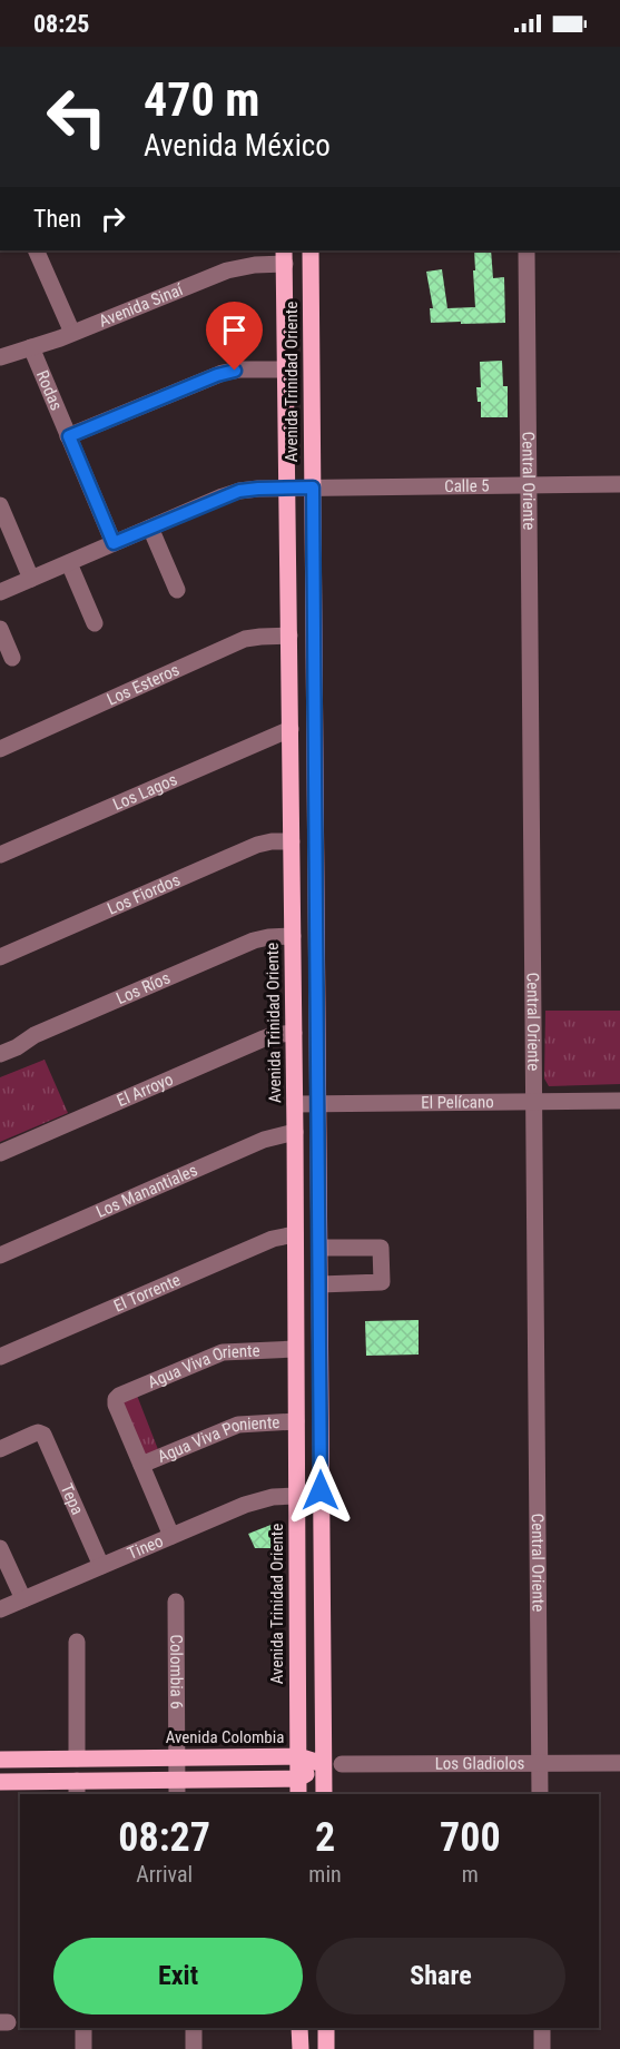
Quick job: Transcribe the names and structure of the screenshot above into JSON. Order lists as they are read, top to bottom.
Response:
{
  "streets": {
    "main road": ["Avenida Trinidad Oriente", "Avenida Colombia"],
    "street": [
      "Avenida Sinaí",
      "Rodas",
      "Central Oriente",
      "Calle 5",
      "Los Esteros",
      "Los Lagos",
      "Los Fiordos",
      "Los Ríos",
      "El Arroyo",
      "El Pelícano",
      "Los Manantiales",
      "El Torrente",
      "Agua Viva Oriente",
      "Agua Viva Poniente",
      "Tepa",
      "Tineo",
      "Colombia 6",
      "Los Gladiolos"
    ]
  },
  "crossings": [
    ["Avenida Sinaí", "Avenida Trinidad Oriente"],
    ["Avenida Sinaí", "Rodas"],
    ["Avenida Trinidad Oriente", "Calle 5"],
    ["Avenida Trinidad Oriente", "Los Esteros"],
    ["Avenida Trinidad Oriente", "Los Lagos"],
    ["Avenida Trinidad Oriente", "Los Fiordos"],
    ["Avenida Trinidad Oriente", "Los Ríos"],
    ["Avenida Trinidad Oriente", "El Arroyo"],
    ["Avenida Trinidad Oriente", "El Pelícano"],
    ["Avenida Trinidad Oriente", "Los Manantiales"],
    ["Avenida Trinidad Oriente", "El Torrente"],
    ["Avenida Trinidad Oriente", "Agua Viva Oriente"],
    ["Avenida Trinidad Oriente", "Agua Viva Poniente"],
    ["Avenida Trinidad Oriente", "Tineo"],
    ["Avenida Trinidad Oriente", "Avenida Colombia"],
    ["Rodas", "Calle 5"],
    ["Central Oriente", "Calle 5"],
    ["Central Oriente", "El Pelícano"],
    ["Central Oriente", "Los Gladiolos"],
    ["Agua Viva Oriente", "Agua Viva Poniente"],
    ["Tepa", "Tineo"],
    ["Colombia 6", "Avenida Colombia"]
  ],
  "page": {
    "status": "08:25",
    "turn": ["470 m", "Avenida México"],
    "then": "Then",
    "eta": [
      "08:27",
      "Arrival",
      "2",
      "min",
      "700",
      "m"
    ],
    "buttons": ["Exit", "Share"]
  }
}
